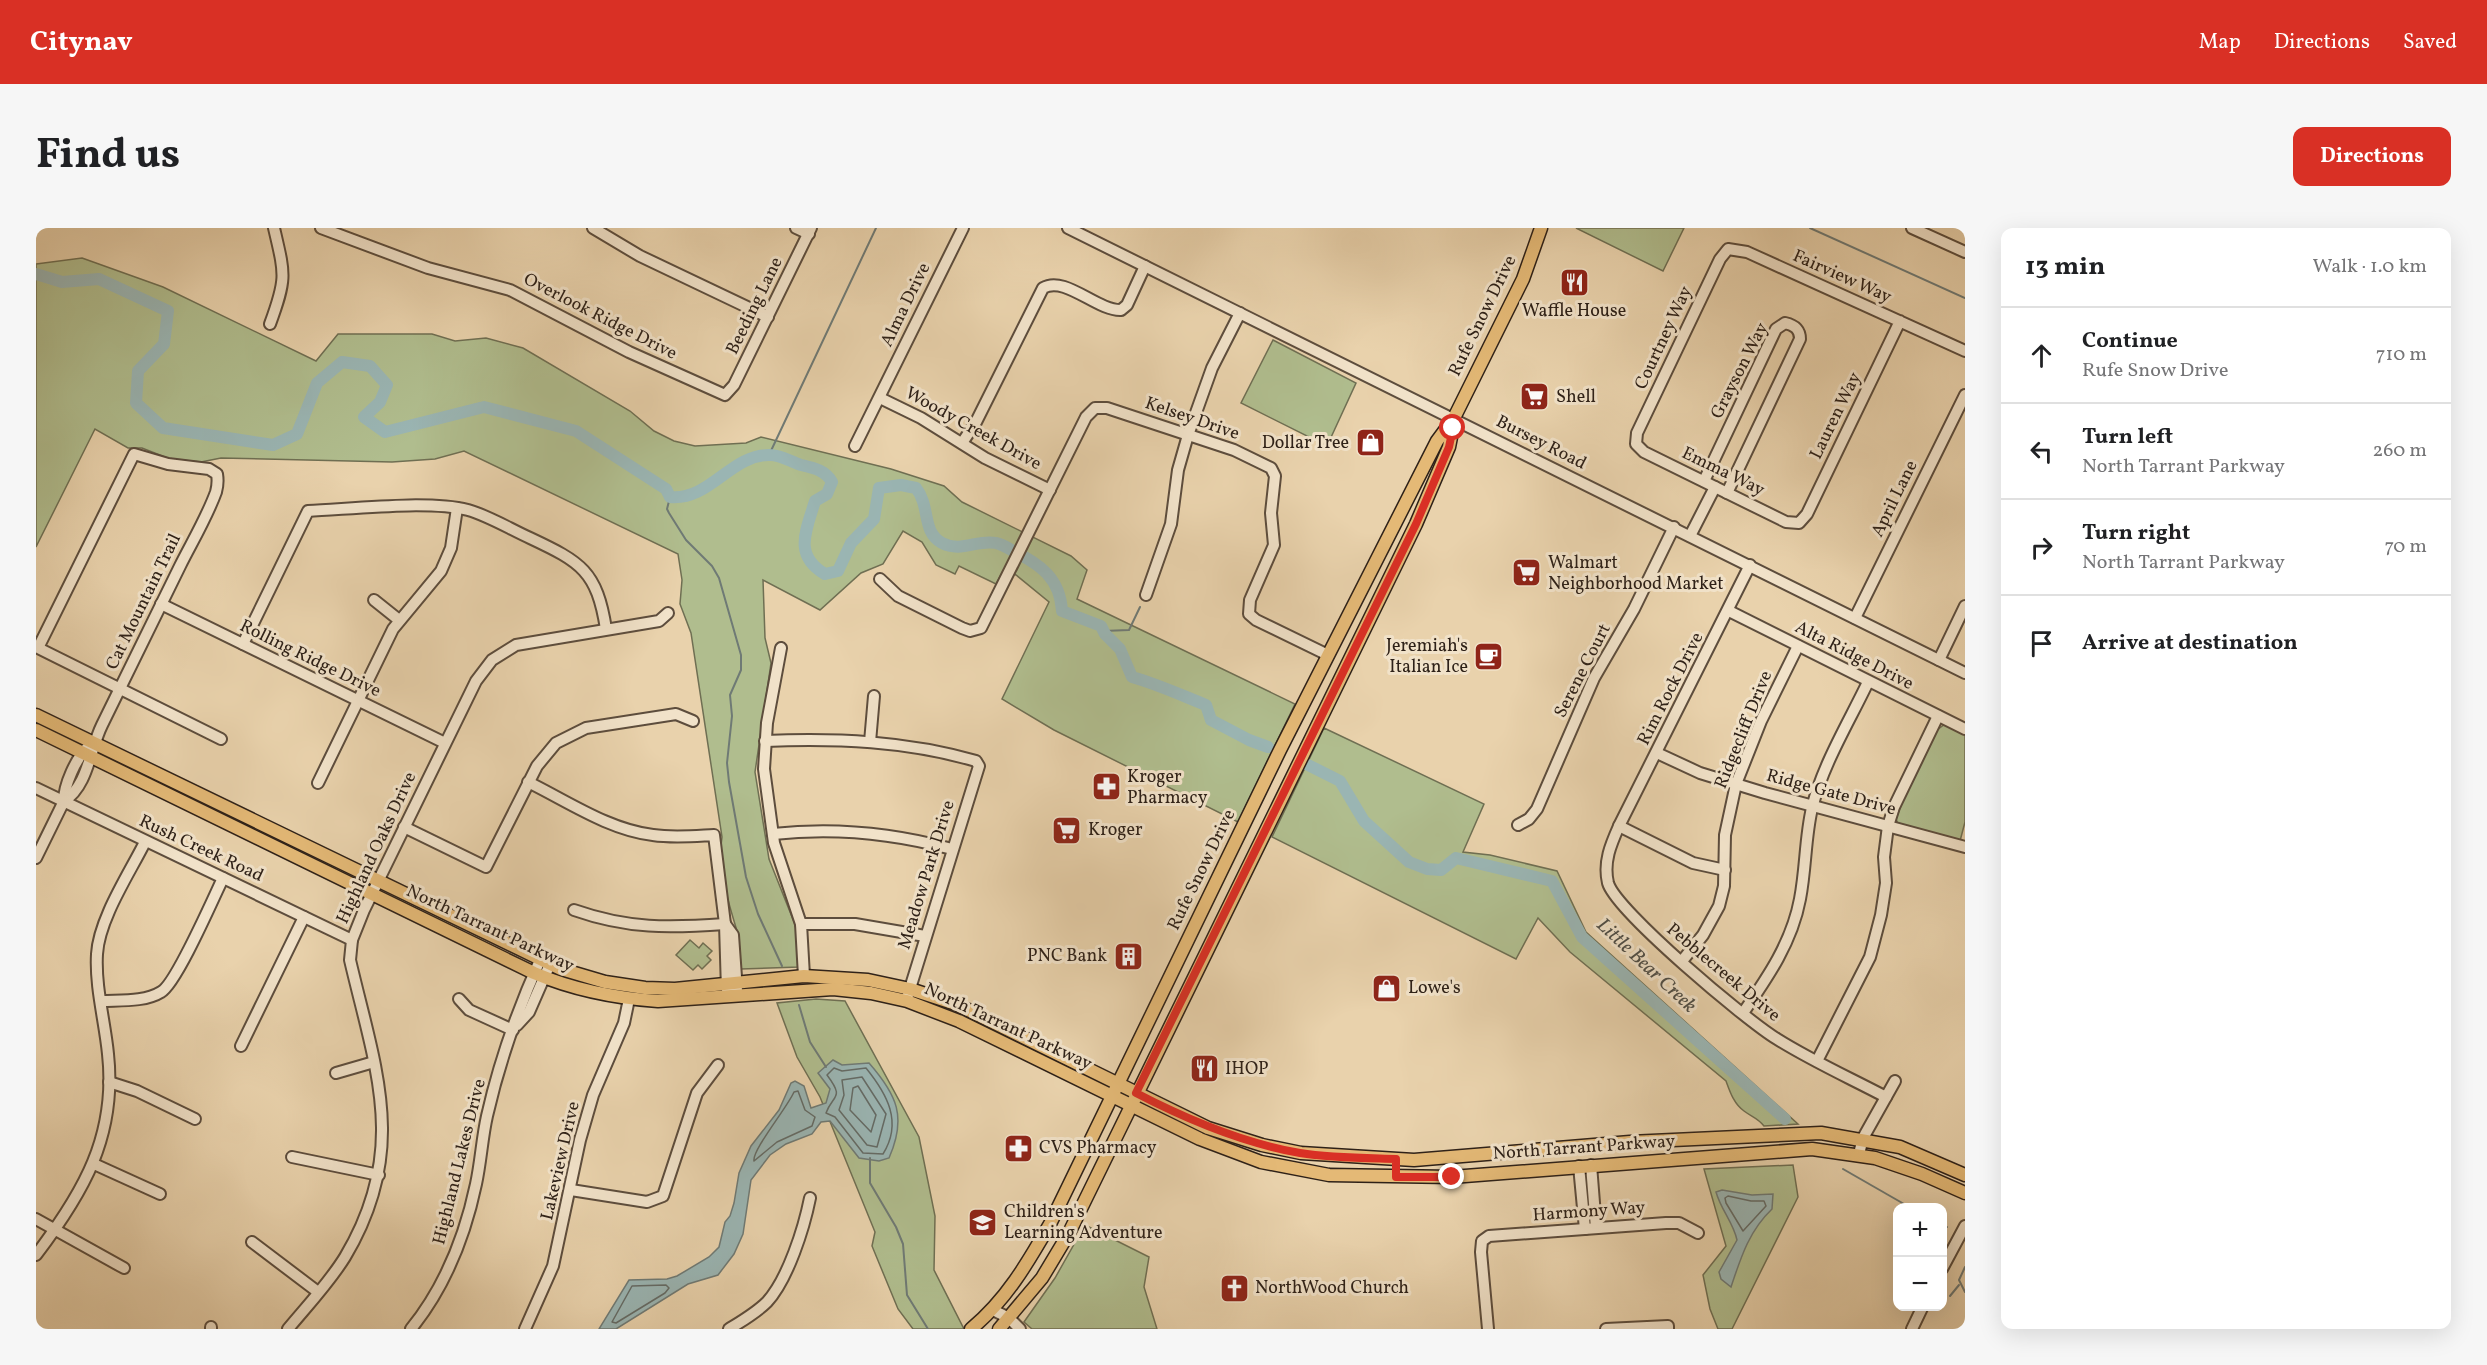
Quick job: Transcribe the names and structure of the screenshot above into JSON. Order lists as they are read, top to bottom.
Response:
{
  "streets": {
    "main road": ["Rufe Snow Drive", "North Tarrant Parkway"],
    "street": [
      "Fairview Way",
      "Alma Drive",
      "Beeding Lane",
      "Overlook Ridge Drive",
      "Courtney Way",
      "Grayson Way",
      "Lauren Way",
      "Kelsey Drive",
      "Woody Creek Drive",
      "Bursey Road",
      "Emma Way",
      "April Lane",
      "Cat Mountain Trail",
      "Alta Ridge Drive",
      "Rolling Ridge Drive",
      "Serene Court",
      "Rim Rock Drive",
      "Ridgecliff Drive",
      "Ridge Gate Drive",
      "Highland Oaks Drive",
      "Rush Creek Road",
      "Meadow Park Drive",
      "Pebblecreek Drive",
      "Lakeview Drive",
      "Highland Lakes Drive",
      "Harmony Way"
    ]
  },
  "crossings": [
    ["Fairview Way", "Courtney Way"],
    ["Fairview Way", "Lauren Way"],
    ["Alma Drive", "Woody Creek Drive"],
    ["Beeding Lane", "Overlook Ridge Drive"],
    ["Rufe Snow Drive", "Kelsey Drive"],
    ["Rufe Snow Drive", "Bursey Road"],
    ["Rufe Snow Drive", "North Tarrant Parkway"],
    ["Courtney Way", "Emma Way"],
    ["Grayson Way", "Emma Way"],
    ["Lauren Way", "Emma Way"],
    ["Kelsey Drive", "Woody Creek Drive"],
    ["Bursey Road", "April Lane"],
    ["Bursey Road", "Serene Court"],
    ["Bursey Road", "Rim Rock Drive"],
    ["Cat Mountain Trail", "Rolling Ridge Drive"],
    ["Cat Mountain Trail", "Rush Creek Road"],
    ["Cat Mountain Trail", "North Tarrant Parkway"],
    ["Alta Ridge Drive", "Rim Rock Drive"],
    ["Alta Ridge Drive", "Ridgecliff Drive"],
    ["Rolling Ridge Drive", "Highland Oaks Drive"],
    ["Rim Rock Drive", "Ridge Gate Drive"],
    ["Rim Rock Drive", "Pebblecreek Drive"],
    ["Ridgecliff Drive", "Ridge Gate Drive"],
    ["Ridgecliff Drive", "Pebblecreek Drive"],
    ["Highland Oaks Drive", "Rush Creek Road"],
    ["Highland Oaks Drive", "North Tarrant Parkway"],
    ["Meadow Park Drive", "North Tarrant Parkway"],
    ["North Tarrant Parkway", "Lakeview Drive"],
    ["North Tarrant Parkway", "Highland Lakes Drive"]
  ],
  "water": ["Little Bear Creek"],
  "places": {
    "restaurant": ["Waffle House", "IHOP"],
    "supermarket": ["Shell", "Walmart Neighborhood Market", "Kroger"],
    "shop": ["Dollar Tree", "Lowe's"],
    "cafe": ["Jeremiah's Italian Ice"],
    "pharmacy": ["Kroger Pharmacy", "CVS Pharmacy"],
    "building": ["PNC Bank"],
    "school or university": ["Children's Learning Adventure"],
    "church": ["NorthWood Church"]
  },
  "page": {
    "header": "Citynav",
    "nav": ["Map", "Directions", "Saved"],
    "title": "Find us",
    "buttons": "Directions",
    "heading": ["13 min", "Walk · 1.0 km"],
    "list": [
      ["Continue", "Rufe Snow Drive", "710 m"],
      ["Turn left", "North Tarrant Parkway", "260 m"],
      ["Turn right", "North Tarrant Parkway", "70 m"],
      "Arrive at destination"
    ],
    "map_buttons": ["+", "−"]
  }
}
